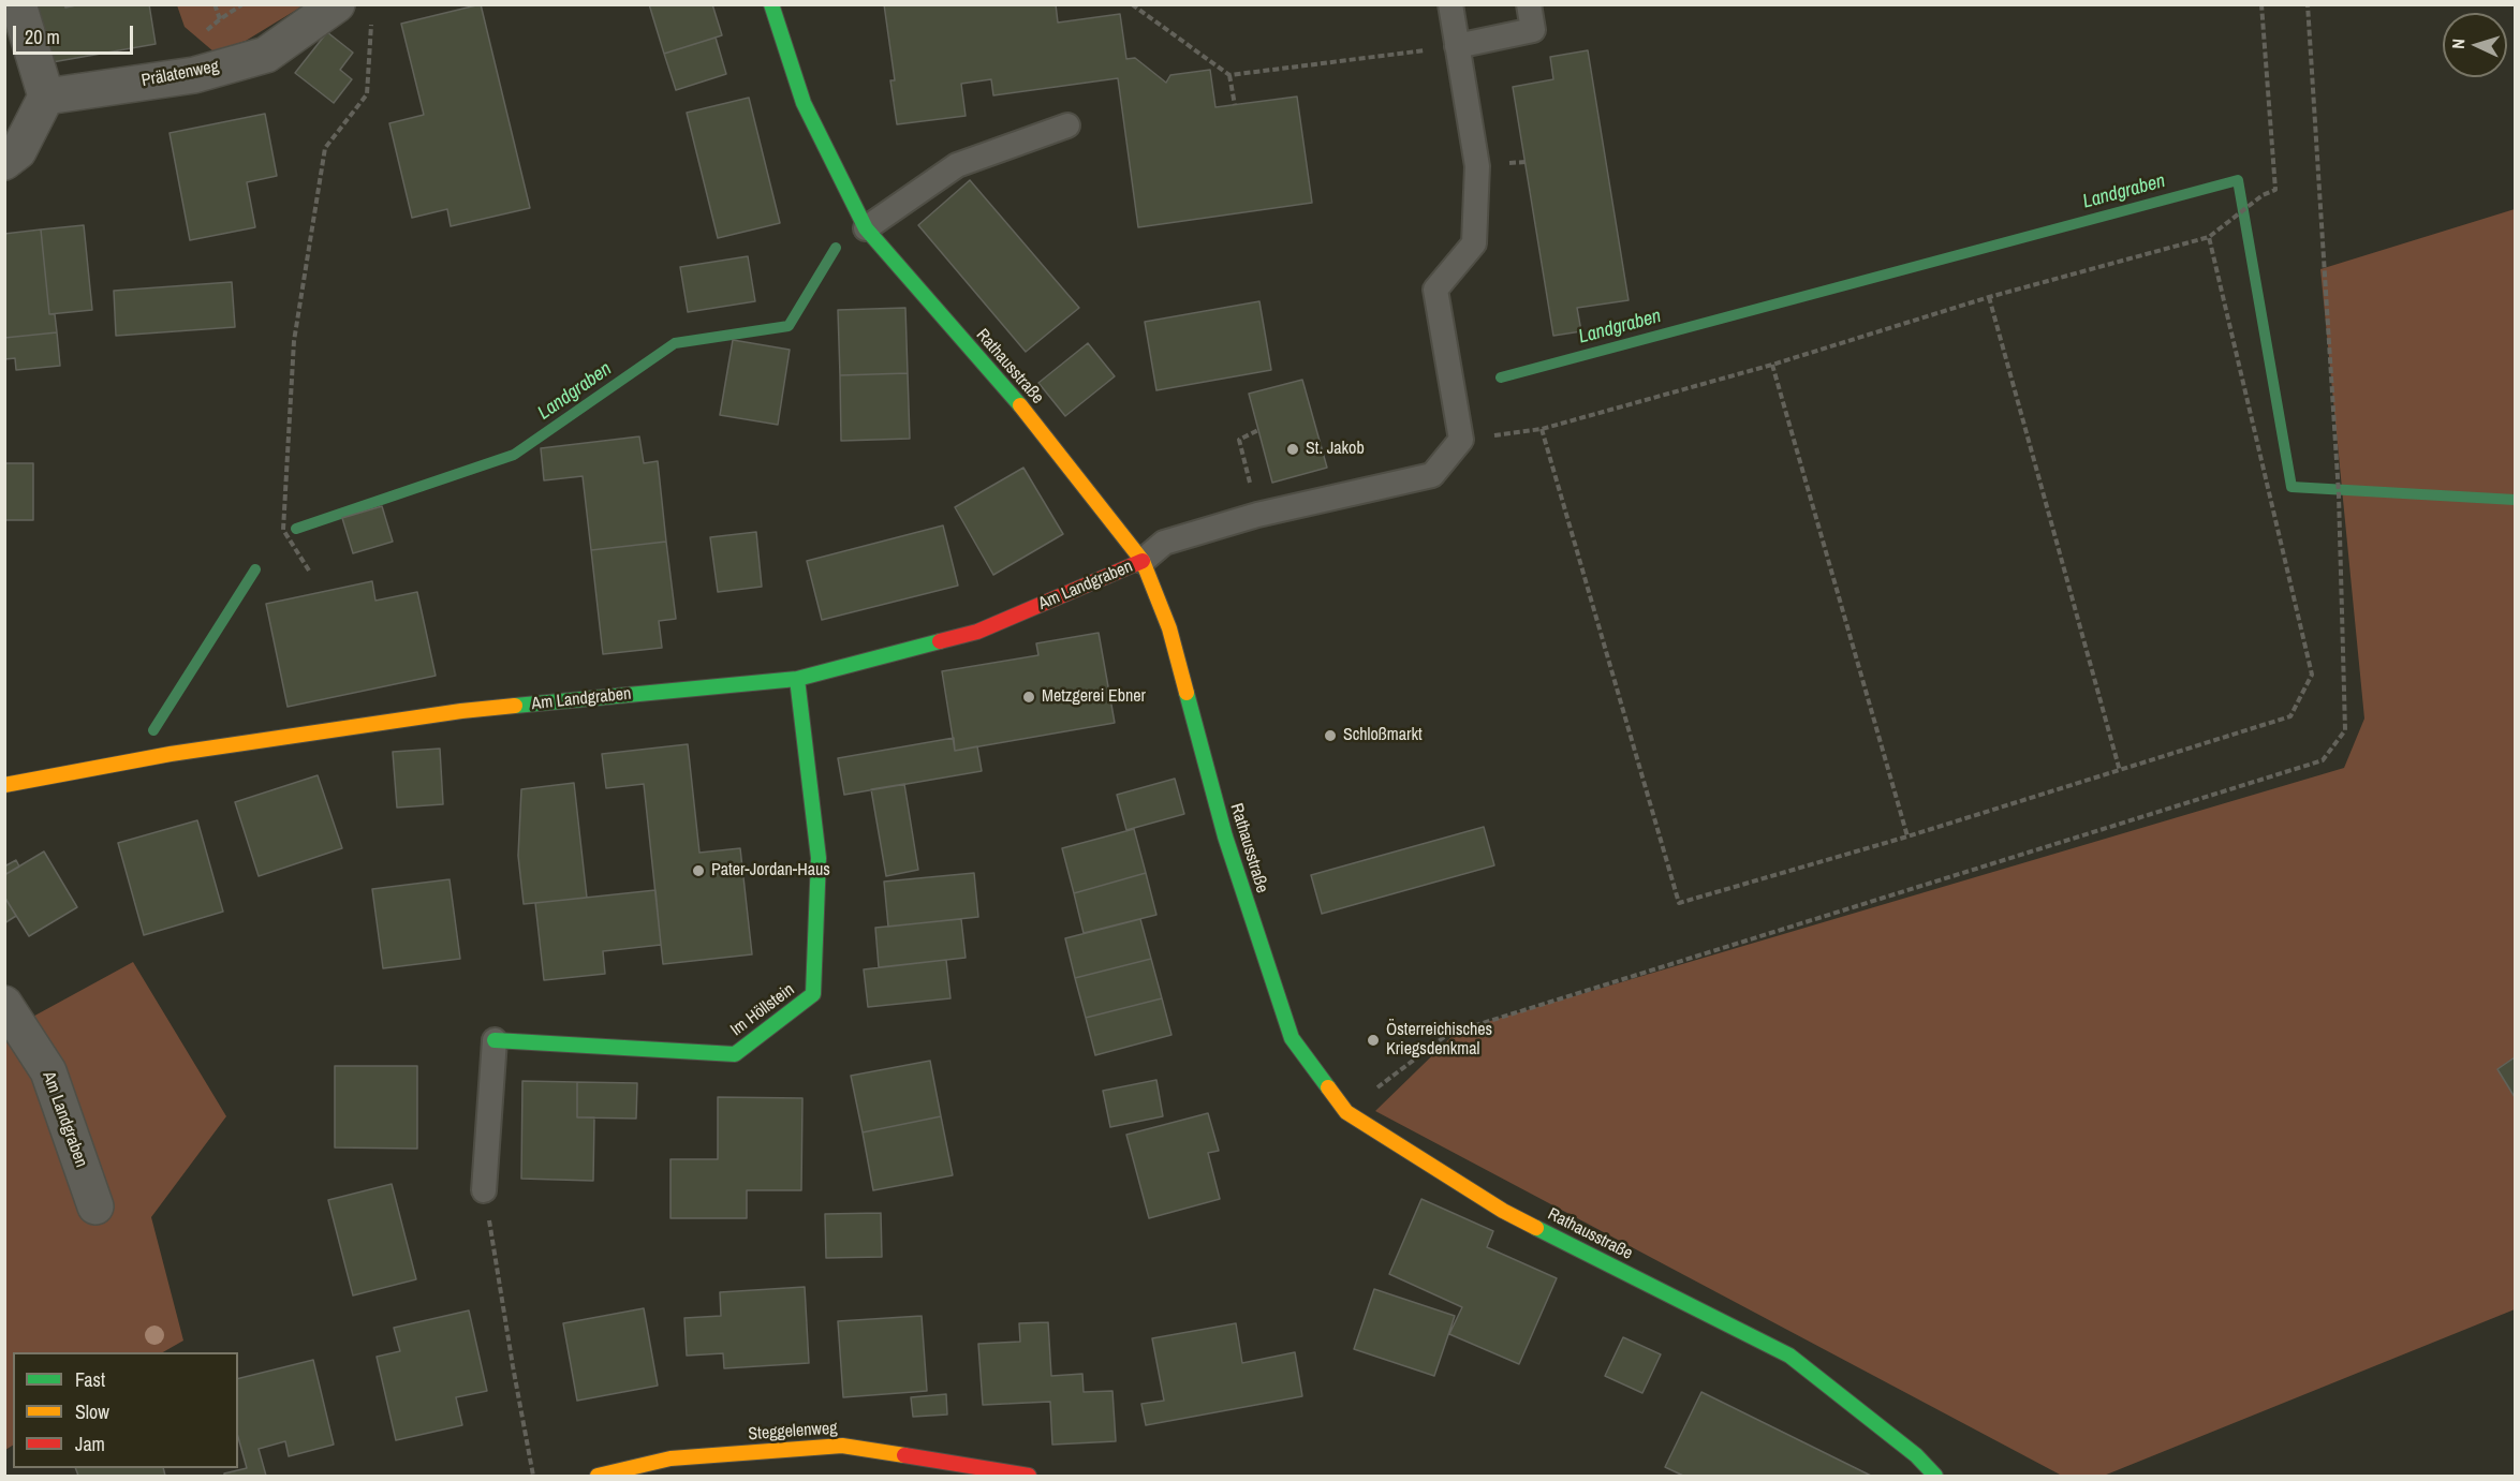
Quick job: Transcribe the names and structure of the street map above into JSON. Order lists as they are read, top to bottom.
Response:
{
  "streets": {
    "street": [
      "Prälatenweg",
      "Rathausstraße",
      "Am Landgraben",
      "Im Höllstein",
      "Steggelenweg"
    ]
  },
  "crossings": [
    ["Rathausstraße", "Am Landgraben"],
    ["Am Landgraben", "Im Höllstein"]
  ],
  "water": ["Landgraben"],
  "places": [
    "St. Jakob",
    "Metzgerei Ebner",
    "Schloßmarkt",
    "Pater-Jordan-Haus",
    "Österreichisches Kriegsdenkmal"
  ],
  "legend": ["Fast", "Slow", "Jam"],
  "scale_bar": "20 m",
  "north": "left"
}
